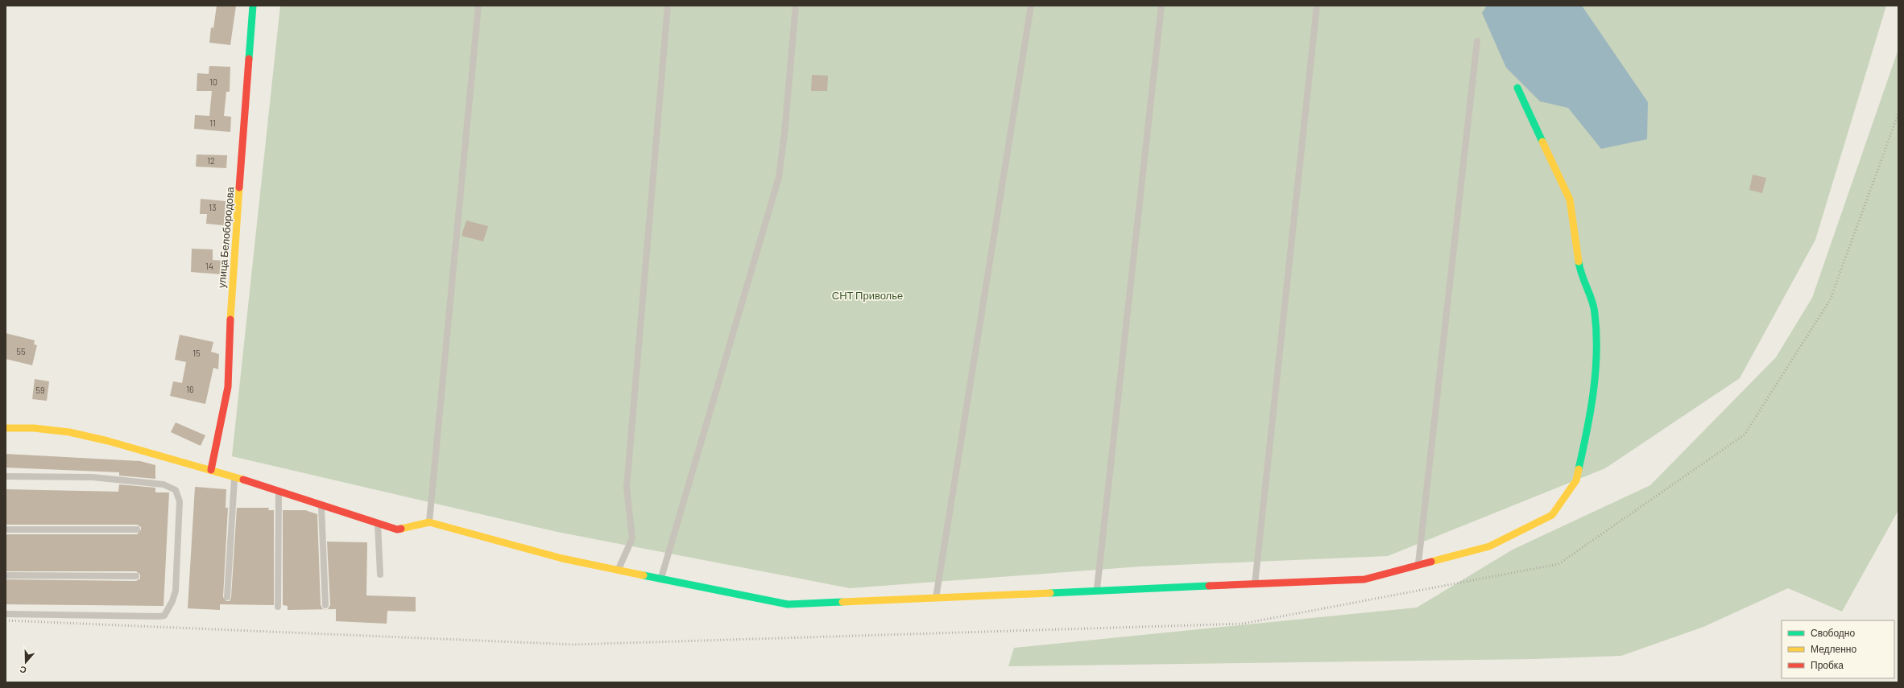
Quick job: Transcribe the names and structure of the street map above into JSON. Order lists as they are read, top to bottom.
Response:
{
  "streets": {
    "street": ["улица Белобородова"]
  },
  "parks": ["СНТ Приволье"],
  "house_numbers": [
    "10",
    "11",
    "12",
    "13",
    "14",
    "55",
    "15",
    "16",
    "59"
  ],
  "legend": ["Свободно", "Медленно", "Пробка"],
  "north": "bottom"
}
